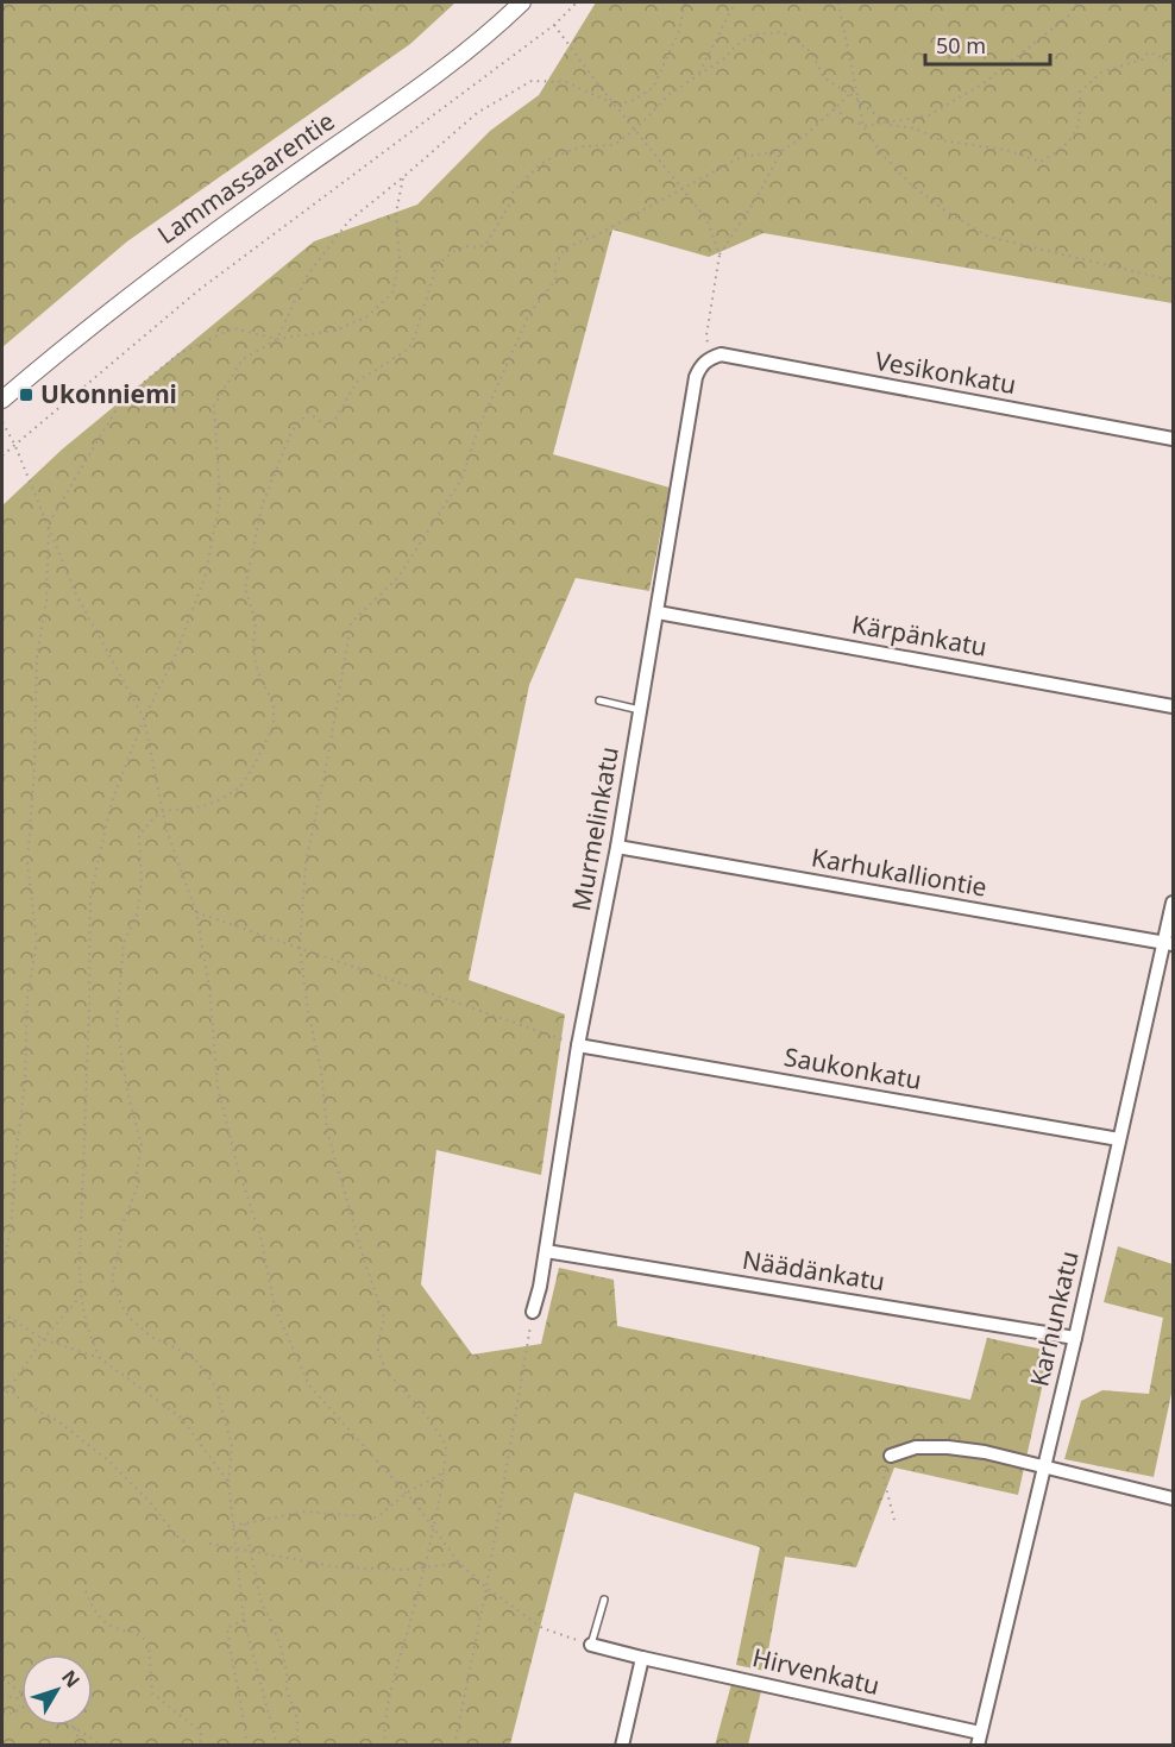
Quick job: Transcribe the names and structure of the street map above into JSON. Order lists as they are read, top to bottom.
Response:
{
  "streets": {
    "street": [
      "Lammassaarentie",
      "Vesikonkatu",
      "Kärpänkatu",
      "Murmelinkatu",
      "Karhukalliontie",
      "Saukonkatu",
      "Näädänkatu",
      "Karhunkatu",
      "Hirvenkatu"
    ]
  },
  "crossings": [
    ["Vesikonkatu", "Murmelinkatu"],
    ["Kärpänkatu", "Murmelinkatu"],
    ["Murmelinkatu", "Karhukalliontie"],
    ["Murmelinkatu", "Saukonkatu"],
    ["Murmelinkatu", "Näädänkatu"],
    ["Karhukalliontie", "Karhunkatu"],
    ["Saukonkatu", "Karhunkatu"],
    ["Näädänkatu", "Karhunkatu"],
    ["Karhunkatu", "Hirvenkatu"]
  ],
  "places": {
    "transit": ["Ukonniemi"]
  },
  "scale_bar": "50 m",
  "north": "top right"
}
